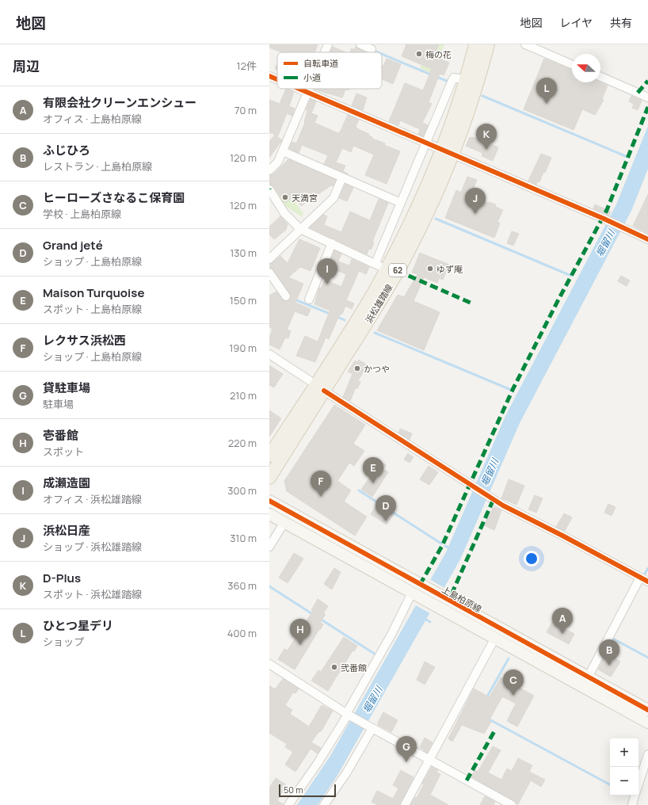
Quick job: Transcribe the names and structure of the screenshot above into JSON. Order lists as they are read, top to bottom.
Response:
{
  "streets": {
    "main road": ["62", "浜松雄踏線"],
    "street": ["上島柏原線"]
  },
  "water": ["堀留川"],
  "places": [
    "梅の花",
    "天満宮",
    "ゆず庵",
    "かつや",
    "弐番館"
  ],
  "legend": ["自転車道", "小道"],
  "scale_bar": "50 m",
  "north": "left",
  "page": {
    "header": "地図",
    "nav": ["地図", "レイヤ", "共有"],
    "heading": ["周辺", "12件"],
    "pins": [
      "L",
      "K",
      "J",
      "I",
      "E",
      "F",
      "D",
      "A",
      "H",
      "B",
      "C",
      "G"
    ],
    "list": [
      {
        "mark": "A",
        "name": "有限会社クリーンエンシュー",
        "note": "オフィス · 上島柏原線",
        "value": "70 m"
      },
      {
        "mark": "B",
        "name": "ふじひろ",
        "note": "レストラン · 上島柏原線",
        "value": "120 m"
      },
      {
        "mark": "C",
        "name": "ヒーローズさなるこ保育園",
        "note": "学校 · 上島柏原線",
        "value": "120 m"
      },
      {
        "mark": "D",
        "name": "Grand jeté",
        "note": "ショップ · 上島柏原線",
        "value": "130 m"
      },
      {
        "mark": "E",
        "name": "Maison Turquoise",
        "note": "スポット · 上島柏原線",
        "value": "150 m"
      },
      {
        "mark": "F",
        "name": "レクサス浜松西",
        "note": "ショップ · 上島柏原線",
        "value": "190 m"
      },
      {
        "mark": "G",
        "name": "貸駐車場",
        "note": "駐車場",
        "value": "210 m"
      },
      {
        "mark": "H",
        "name": "壱番館",
        "note": "スポット",
        "value": "220 m"
      },
      {
        "mark": "I",
        "name": "成瀬造園",
        "note": "オフィス · 浜松雄踏線",
        "value": "300 m"
      },
      {
        "mark": "J",
        "name": "浜松日産",
        "note": "ショップ · 浜松雄踏線",
        "value": "310 m"
      },
      {
        "mark": "K",
        "name": "D-Plus",
        "note": "スポット · 浜松雄踏線",
        "value": "360 m"
      },
      {
        "mark": "L",
        "name": "ひとつ星デリ",
        "note": "ショップ",
        "value": "400 m"
      }
    ],
    "map_buttons": ["+", "−"],
    "scale": "50 m"
  }
}
